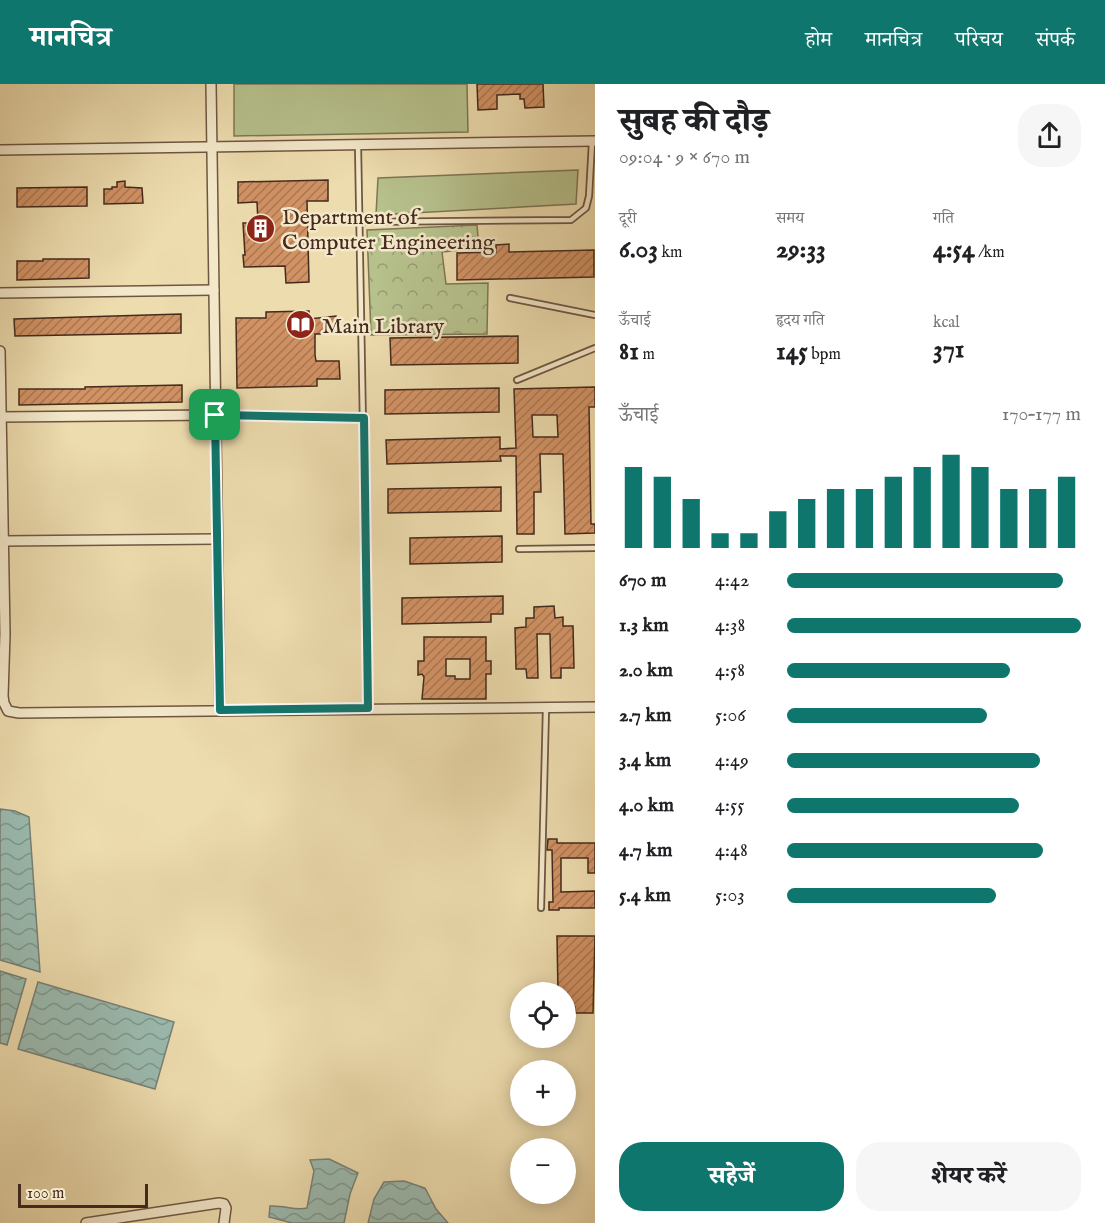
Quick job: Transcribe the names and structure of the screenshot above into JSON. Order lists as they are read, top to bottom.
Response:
{
  "places": {
    "building": ["Department of Computer Engineering"],
    "library": ["Main Library"]
  },
  "scale_bar": "100 m",
  "page": {
    "header": "मानचित्र",
    "nav": [
      "होम",
      "मानचित्र",
      "परिचय",
      "संपर्क"
    ],
    "heading": ["सुबह की दौड़", "09:04 · 9 × 670 m"],
    "stats": [
      ["दूरी", "6.03 km"],
      ["समय", "29:33"],
      ["गति", "4:54 /km"],
      ["ऊँचाई", "81 m"],
      ["हृदय गति", "145 bpm"],
      ["kcal", "371"]
    ],
    "chart": ["ऊँचाई", "170–177 m"],
    "list": [
      {
        "name": "670 m",
        "note": "4:42"
      },
      {
        "name": "1.3 km",
        "note": "4:38"
      },
      {
        "name": "2.0 km",
        "note": "4:58"
      },
      {
        "name": "2.7 km",
        "note": "5:06"
      },
      {
        "name": "3.4 km",
        "note": "4:49"
      },
      {
        "name": "4.0 km",
        "note": "4:55"
      },
      {
        "name": "4.7 km",
        "note": "4:48"
      },
      {
        "name": "5.4 km",
        "note": "5:03"
      }
    ],
    "map_buttons": ["+", "−"],
    "buttons": ["सहेजें", "शेयर करें"],
    "scale": "100 m"
  }
}
